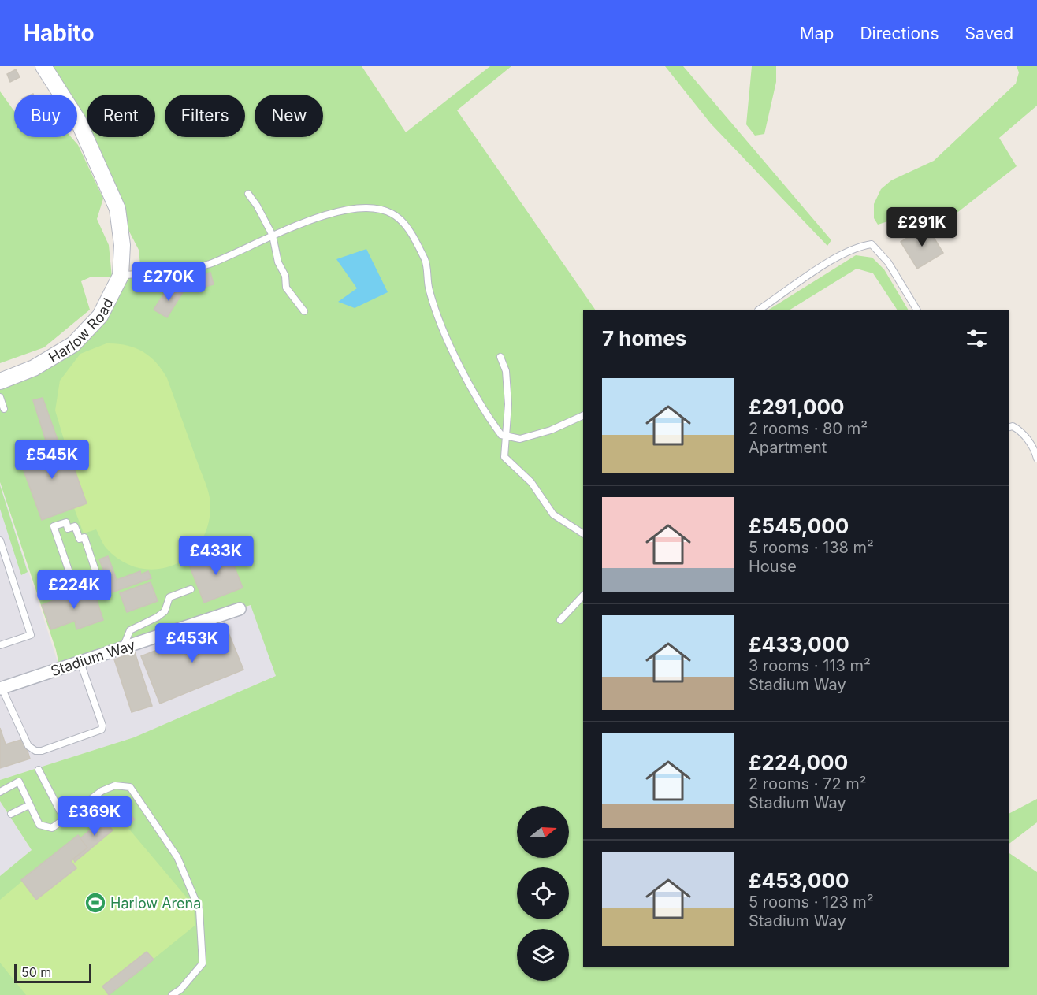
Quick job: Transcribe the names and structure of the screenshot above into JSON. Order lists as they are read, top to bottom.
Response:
{
  "streets": {
    "street": ["Harlow Road", "Stadium Way"]
  },
  "places": {
    "sports": ["Harlow Arena"]
  },
  "scale_bar": "50 m",
  "north": "right",
  "page": {
    "header": "Habito",
    "nav": ["Map", "Directions", "Saved"],
    "chip": [
      "Buy",
      "Rent",
      "Filters",
      "New"
    ],
    "price": [
      "£291K",
      "£270K",
      "£545K",
      "£433K",
      "£224K",
      "£453K",
      "£369K"
    ],
    "heading": "7 homes",
    "list": [
      {
        "name": "£291,000",
        "note": "2 rooms · 80 m² · Apartment"
      },
      {
        "name": "£545,000",
        "note": "5 rooms · 138 m² · House"
      },
      {
        "name": "£433,000",
        "note": "3 rooms · 113 m² · Stadium Way"
      },
      {
        "name": "£224,000",
        "note": "2 rooms · 72 m² · Stadium Way"
      },
      {
        "name": "£453,000",
        "note": "5 rooms · 123 m² · Stadium Way"
      }
    ],
    "scale": "50 m"
  }
}
